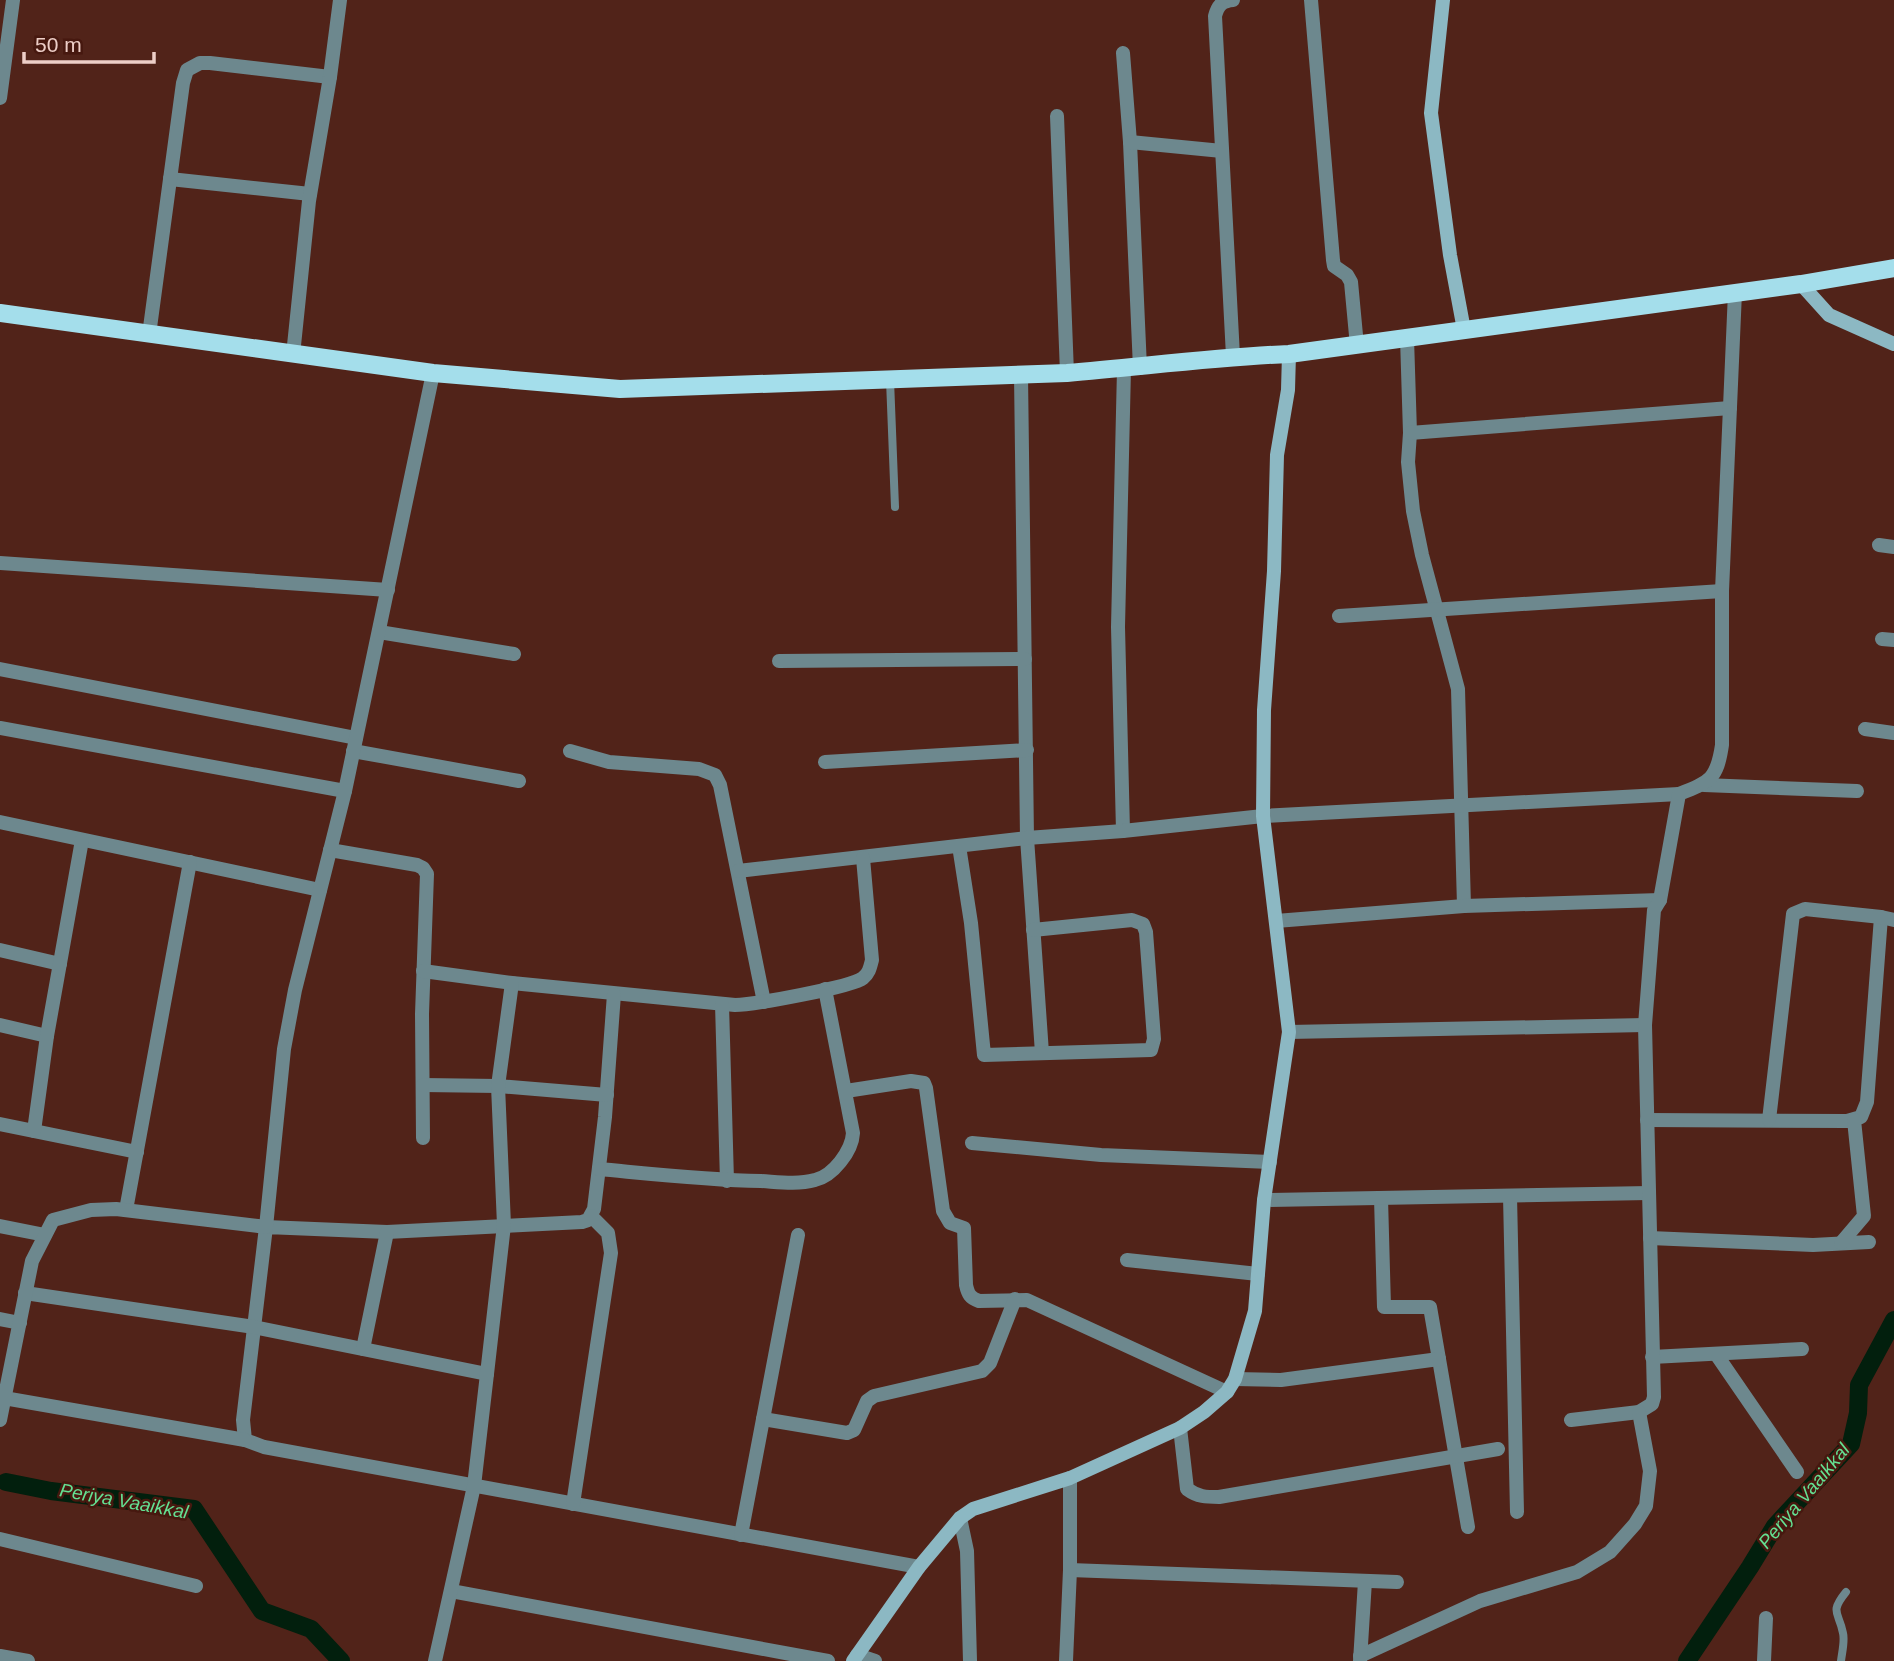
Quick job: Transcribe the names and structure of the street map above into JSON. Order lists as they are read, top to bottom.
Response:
{
  "water": ["Periya Vaaikkal"],
  "scale_bar": "50 m"
}
